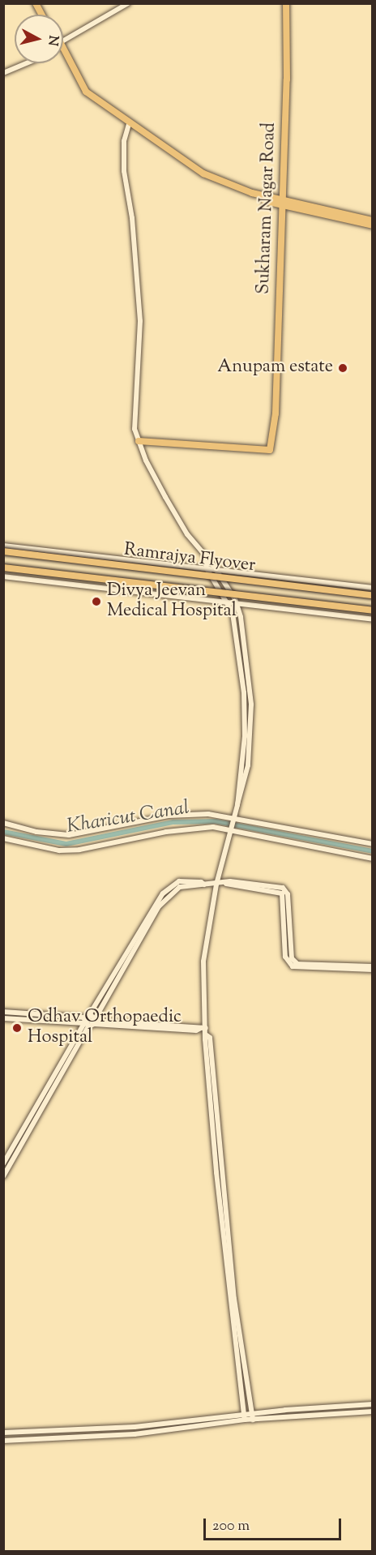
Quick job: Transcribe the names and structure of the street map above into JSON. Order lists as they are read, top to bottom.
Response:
{
  "streets": {
    "main road": ["Sukharam Nagar Road", "Ramrajya Flyover"]
  },
  "water": ["Kharicut Canal"],
  "places": ["Anupam estate", "Divya Jeevan Medical Hospital", "Odhav Orthopaedic Hospital"],
  "scale_bar": "200 m",
  "north": "right"
}
